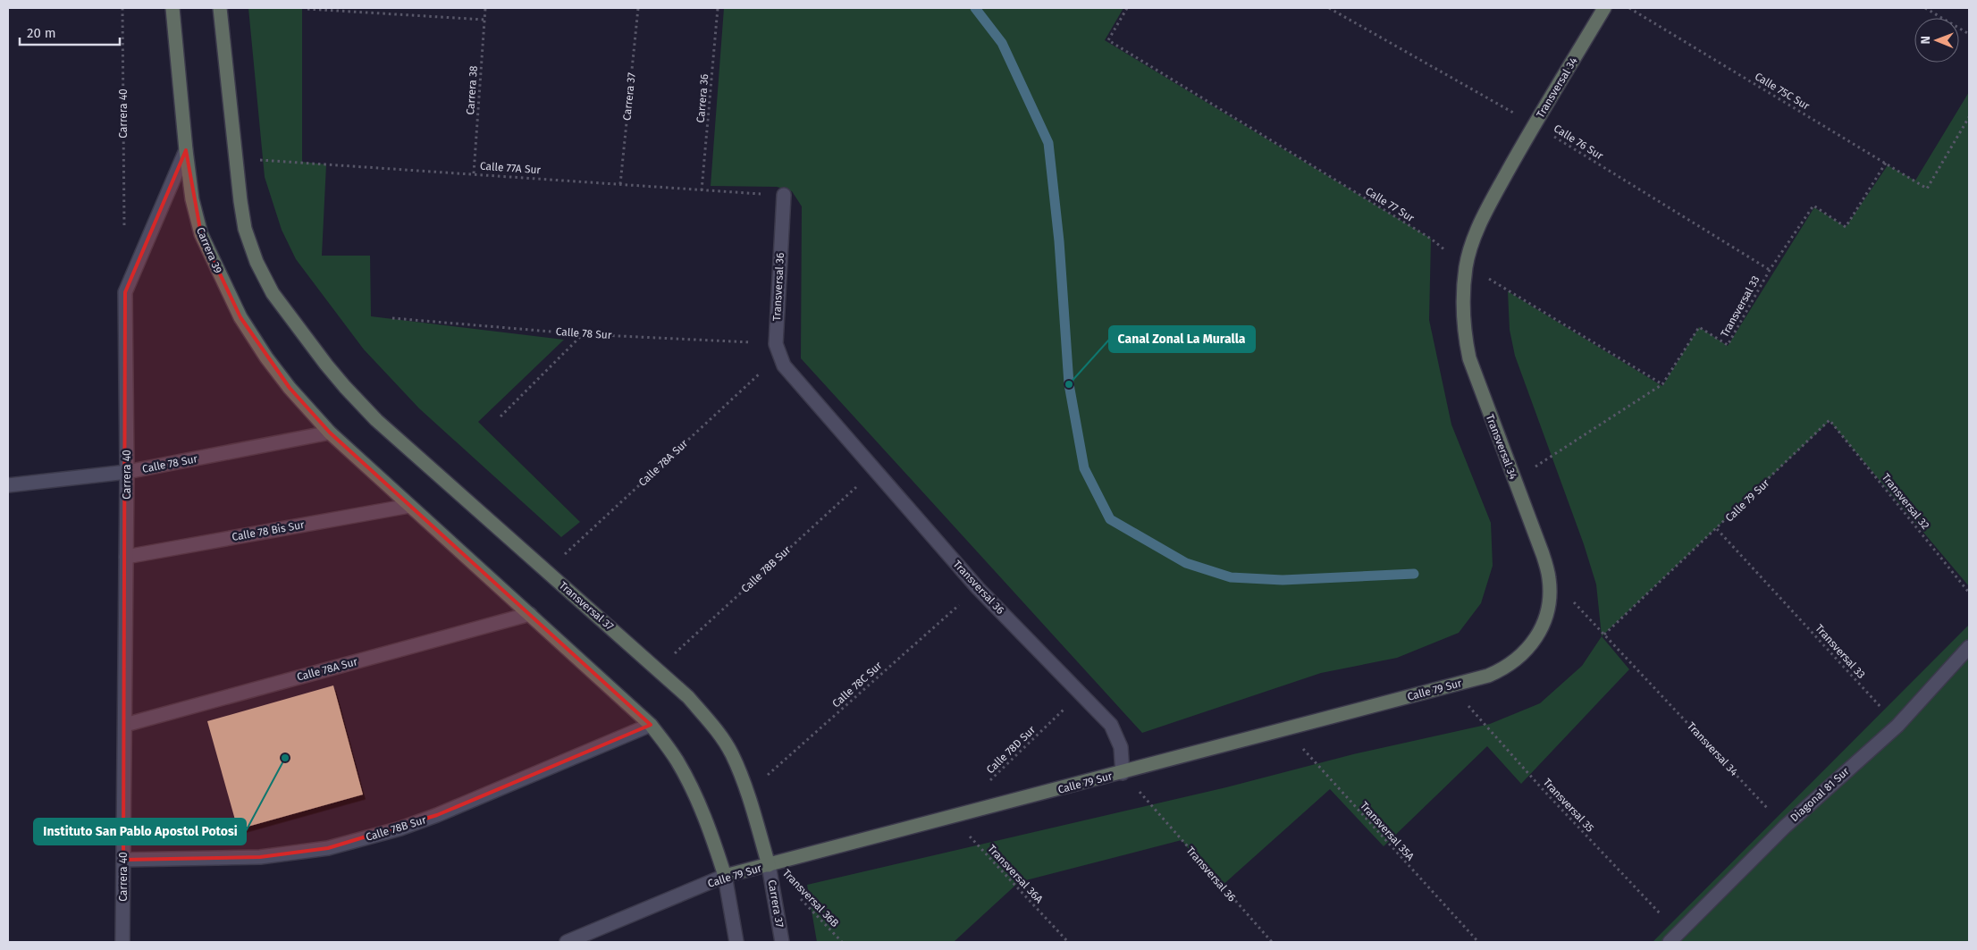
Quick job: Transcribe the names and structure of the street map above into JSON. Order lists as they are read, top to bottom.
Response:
{
  "streets": {
    "street": [
      "Transversal 34",
      "Carrera 37",
      "Carrera 40",
      "Carrera 39",
      "Transversal 36",
      "Calle 78 Sur",
      "Calle 78A Sur",
      "Calle 79 Sur",
      "Calle 78 Bis Sur",
      "Calle 78B Sur",
      "Transversal 37",
      "Diagonal 81 Sur"
    ],
    "path": [
      "Carrera 38",
      "Calle 75C Sur",
      "Carrera 36",
      "Calle 76 Sur",
      "Calle 77A Sur",
      "Calle 77 Sur",
      "Transversal 33",
      "Transversal 32",
      "Calle 78C Sur",
      "Calle 78D Sur",
      "Transversal 35",
      "Transversal 35A",
      "Transversal 36A",
      "Transversal 36B"
    ]
  },
  "crossings": [
    ["Transversal 34", "Calle 76 Sur"],
    ["Transversal 34", "Calle 77 Sur"],
    ["Transversal 34", "Transversal 33"],
    ["Transversal 34", "Calle 79 Sur"],
    ["Transversal 34", "Diagonal 81 Sur"],
    ["Carrera 38", "Calle 77A Sur"],
    ["Calle 75C Sur", "Transversal 33"],
    ["Carrera 37", "Calle 77A Sur"],
    ["Carrera 37", "Calle 79 Sur"],
    ["Carrera 37", "Transversal 37"],
    ["Carrera 36", "Calle 77A Sur"],
    ["Carrera 40", "Carrera 39"],
    ["Carrera 40", "Calle 78 Sur"],
    ["Carrera 40", "Calle 78A Sur"],
    ["Carrera 40", "Calle 78 Bis Sur"],
    ["Carrera 40", "Calle 78B Sur"],
    ["Calle 76 Sur", "Transversal 33"],
    ["Calle 77A Sur", "Transversal 36"],
    ["Calle 77A Sur", "Transversal 37"],
    ["Calle 77 Sur", "Transversal 33"],
    ["Carrera 39", "Calle 78 Sur"],
    ["Transversal 36", "Calle 78 Sur"],
    ["Transversal 36", "Calle 78A Sur"],
    ["Transversal 36", "Calle 79 Sur"],
    ["Transversal 36", "Calle 78B Sur"],
    ["Transversal 36", "Calle 78C Sur"],
    ["Transversal 36", "Calle 78D Sur"],
    ["Transversal 33", "Calle 79 Sur"],
    ["Transversal 33", "Diagonal 81 Sur"],
    ["Calle 78 Sur", "Calle 78A Sur"],
    ["Calle 78A Sur", "Transversal 37"],
    ["Calle 79 Sur", "Transversal 32"],
    ["Calle 79 Sur", "Transversal 37"],
    ["Calle 79 Sur", "Transversal 35"],
    ["Calle 79 Sur", "Transversal 35A"],
    ["Calle 79 Sur", "Transversal 36A"],
    ["Calle 78B Sur", "Transversal 37"],
    ["Transversal 37", "Calle 78C Sur"],
    ["Diagonal 81 Sur", "Transversal 35"]
  ],
  "places": ["Canal Zonal La Muralla", "Instituto San Pablo Apostol Potosi"],
  "scale_bar": "20 m",
  "north": "left"
}
